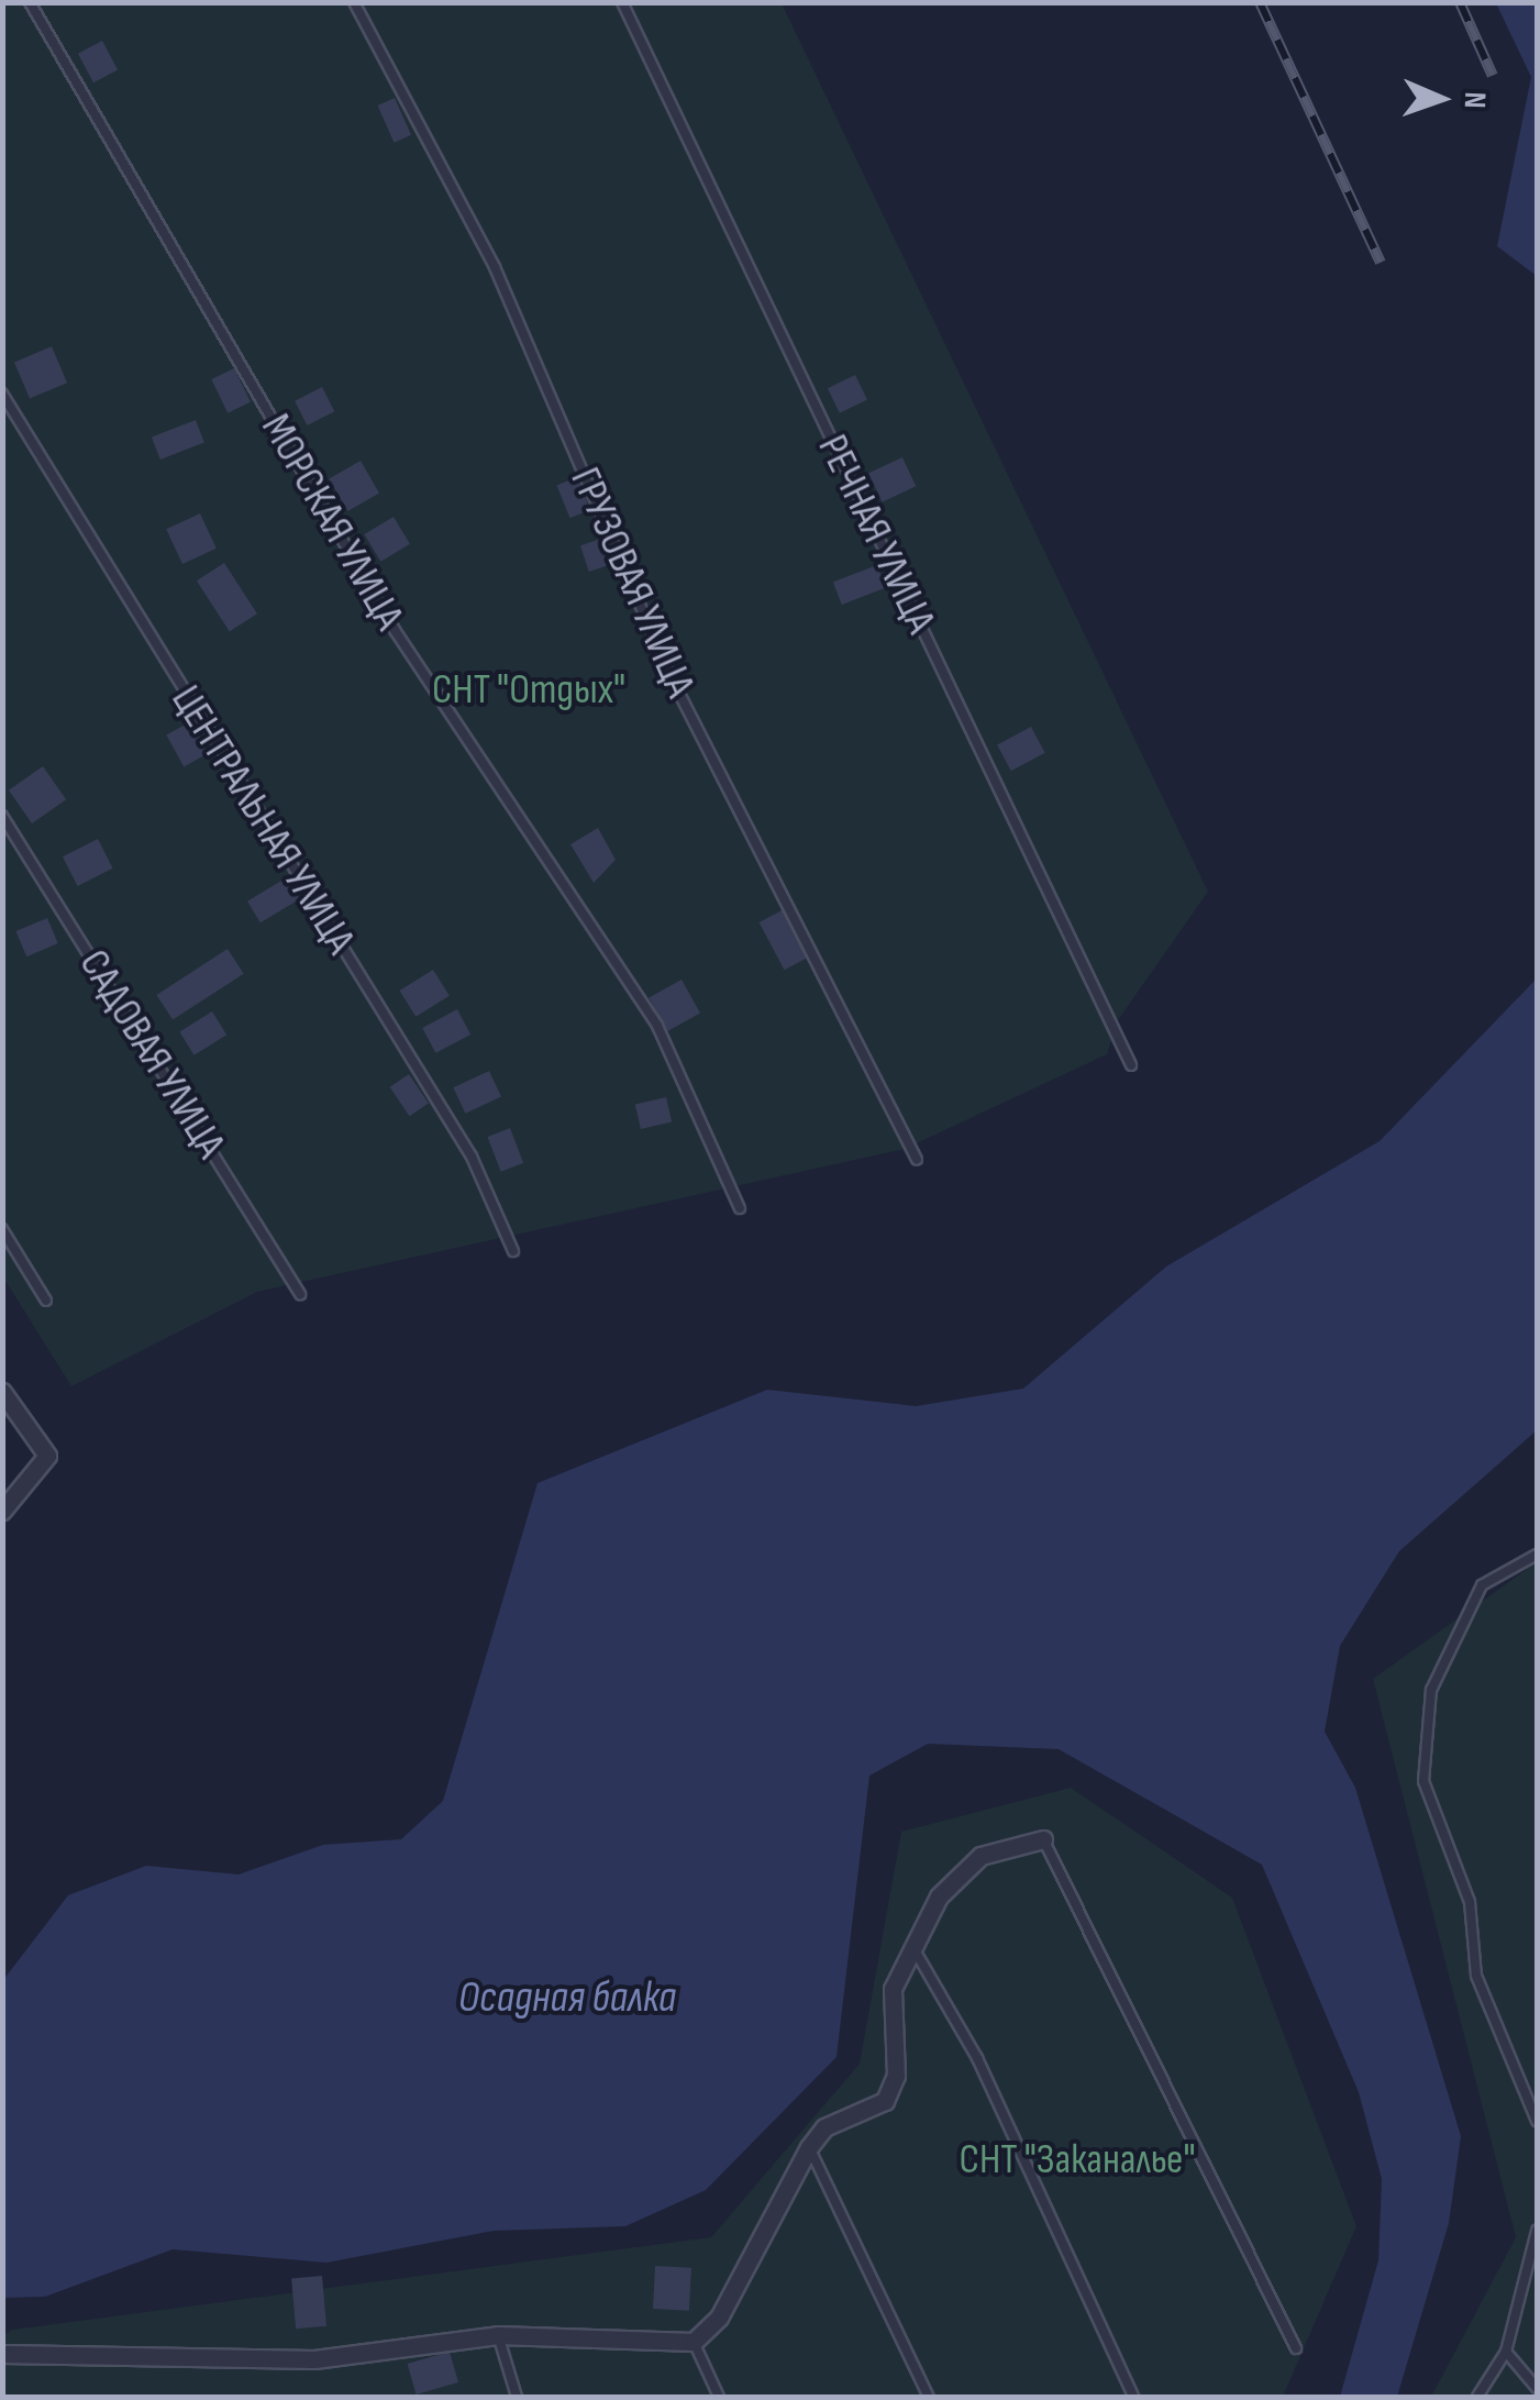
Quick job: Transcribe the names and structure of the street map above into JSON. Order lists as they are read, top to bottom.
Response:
{
  "streets": {
    "lane": [
      "МОРСКАЯ УЛИЦА",
      "РЕЧНАЯ УЛИЦА",
      "ГРУЗОВАЯ УЛИЦА",
      "ЦЕНТРАЛЬНАЯ УЛИЦА",
      "САДОВАЯ УЛИЦА"
    ]
  },
  "water": ["Осадная балка"],
  "parks": ["СНТ \"Отдых\"", "СНТ \"Заканалье\""],
  "north": "right"
}
